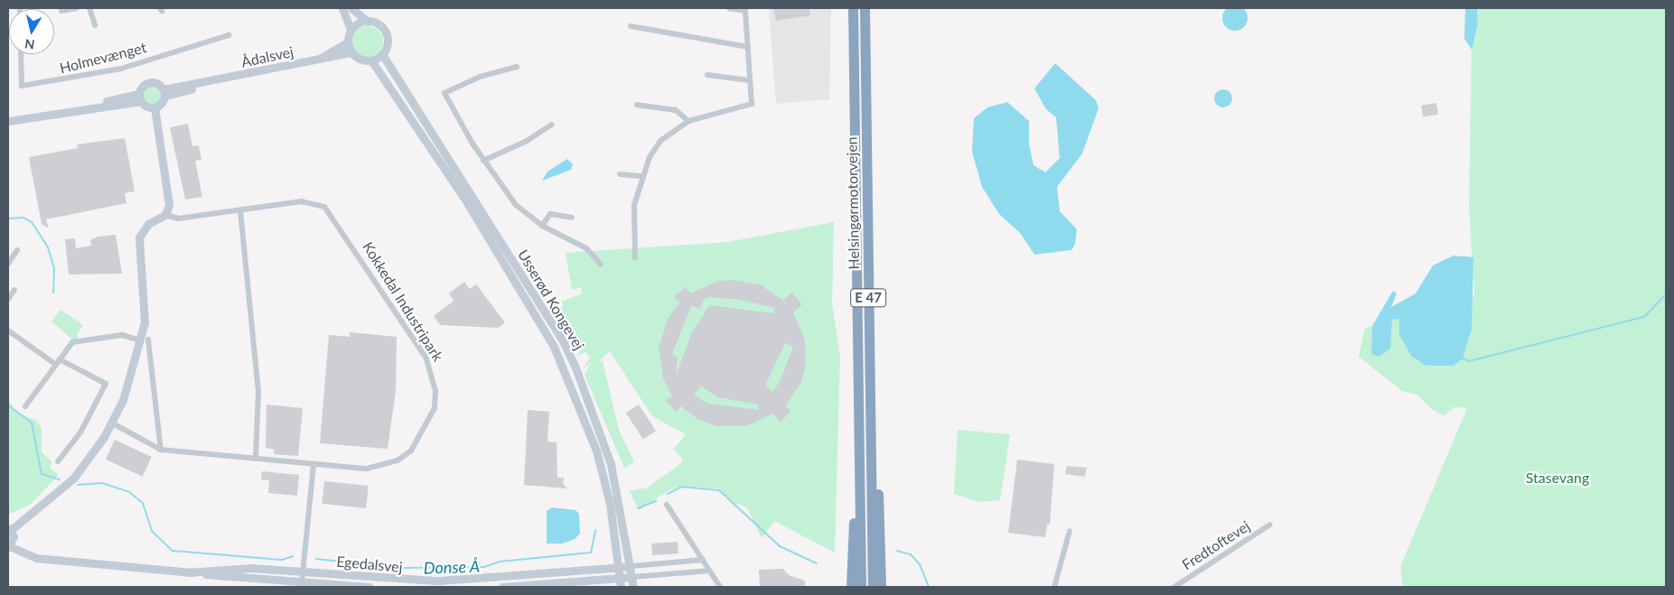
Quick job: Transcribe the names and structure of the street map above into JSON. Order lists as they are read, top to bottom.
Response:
{
  "streets": {
    "highway": ["Helsingørmotorvejen", "E 47"],
    "street": [
      "Ådalsvej",
      "Holmevænget",
      "Usserød Kongevej",
      "Kokkedal Industripark",
      "Fredtoftevej",
      "Egedalsvej"
    ]
  },
  "crossings": [
    ["Ådalsvej", "Usserød Kongevej"],
    ["Usserød Kongevej", "Egedalsvej"]
  ],
  "water": ["Donse Å"],
  "parks": ["Stasevang"],
  "north": "bottom"
}
